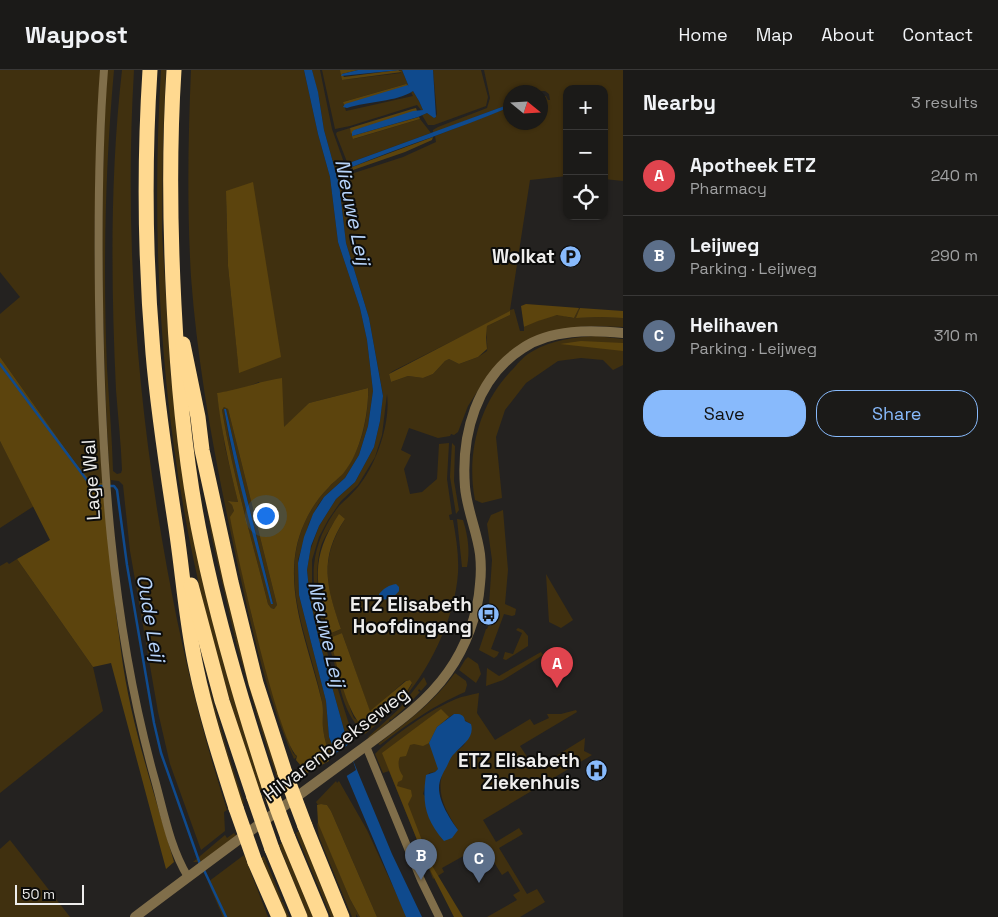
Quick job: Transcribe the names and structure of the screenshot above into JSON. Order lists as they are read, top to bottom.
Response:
{
  "streets": {
    "street": ["Lage Wal", "Hilvarenbeekseweg"]
  },
  "crossings": [
    ["Lage Wal", "Hilvarenbeekseweg"]
  ],
  "water": ["Nieuwe Leij", "Oude Leij"],
  "places": {
    "parking": ["Wolkat"],
    "bus stop": ["ETZ Elisabeth Hoofdingang"],
    "hospital": ["ETZ Elisabeth Ziekenhuis"]
  },
  "scale_bar": "50 m",
  "north": "right",
  "page": {
    "header": "Waypost",
    "nav": [
      "Home",
      "Map",
      "About",
      "Contact"
    ],
    "heading": ["Nearby", "3 results"],
    "map_buttons": ["+", "−"],
    "list": [
      {
        "mark": "A",
        "name": "Apotheek ETZ",
        "note": "Pharmacy",
        "value": "240 m"
      },
      {
        "mark": "B",
        "name": "Leijweg",
        "note": "Parking · Leijweg",
        "value": "290 m"
      },
      {
        "mark": "C",
        "name": "Helihaven",
        "note": "Parking · Leijweg",
        "value": "310 m"
      }
    ],
    "buttons": ["Save", "Share"],
    "pins": ["A", "B", "C"],
    "scale": "50 m"
  }
}
